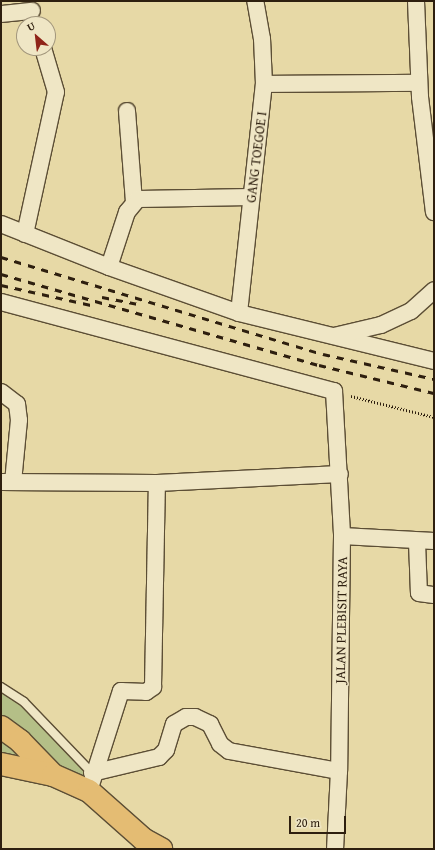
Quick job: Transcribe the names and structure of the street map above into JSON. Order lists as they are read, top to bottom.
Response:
{
  "streets": {
    "street": ["GANG TOEGOE I", "JALAN PLEBISIT RAYA"]
  },
  "scale_bar": "20 m",
  "north": "top left"
}
